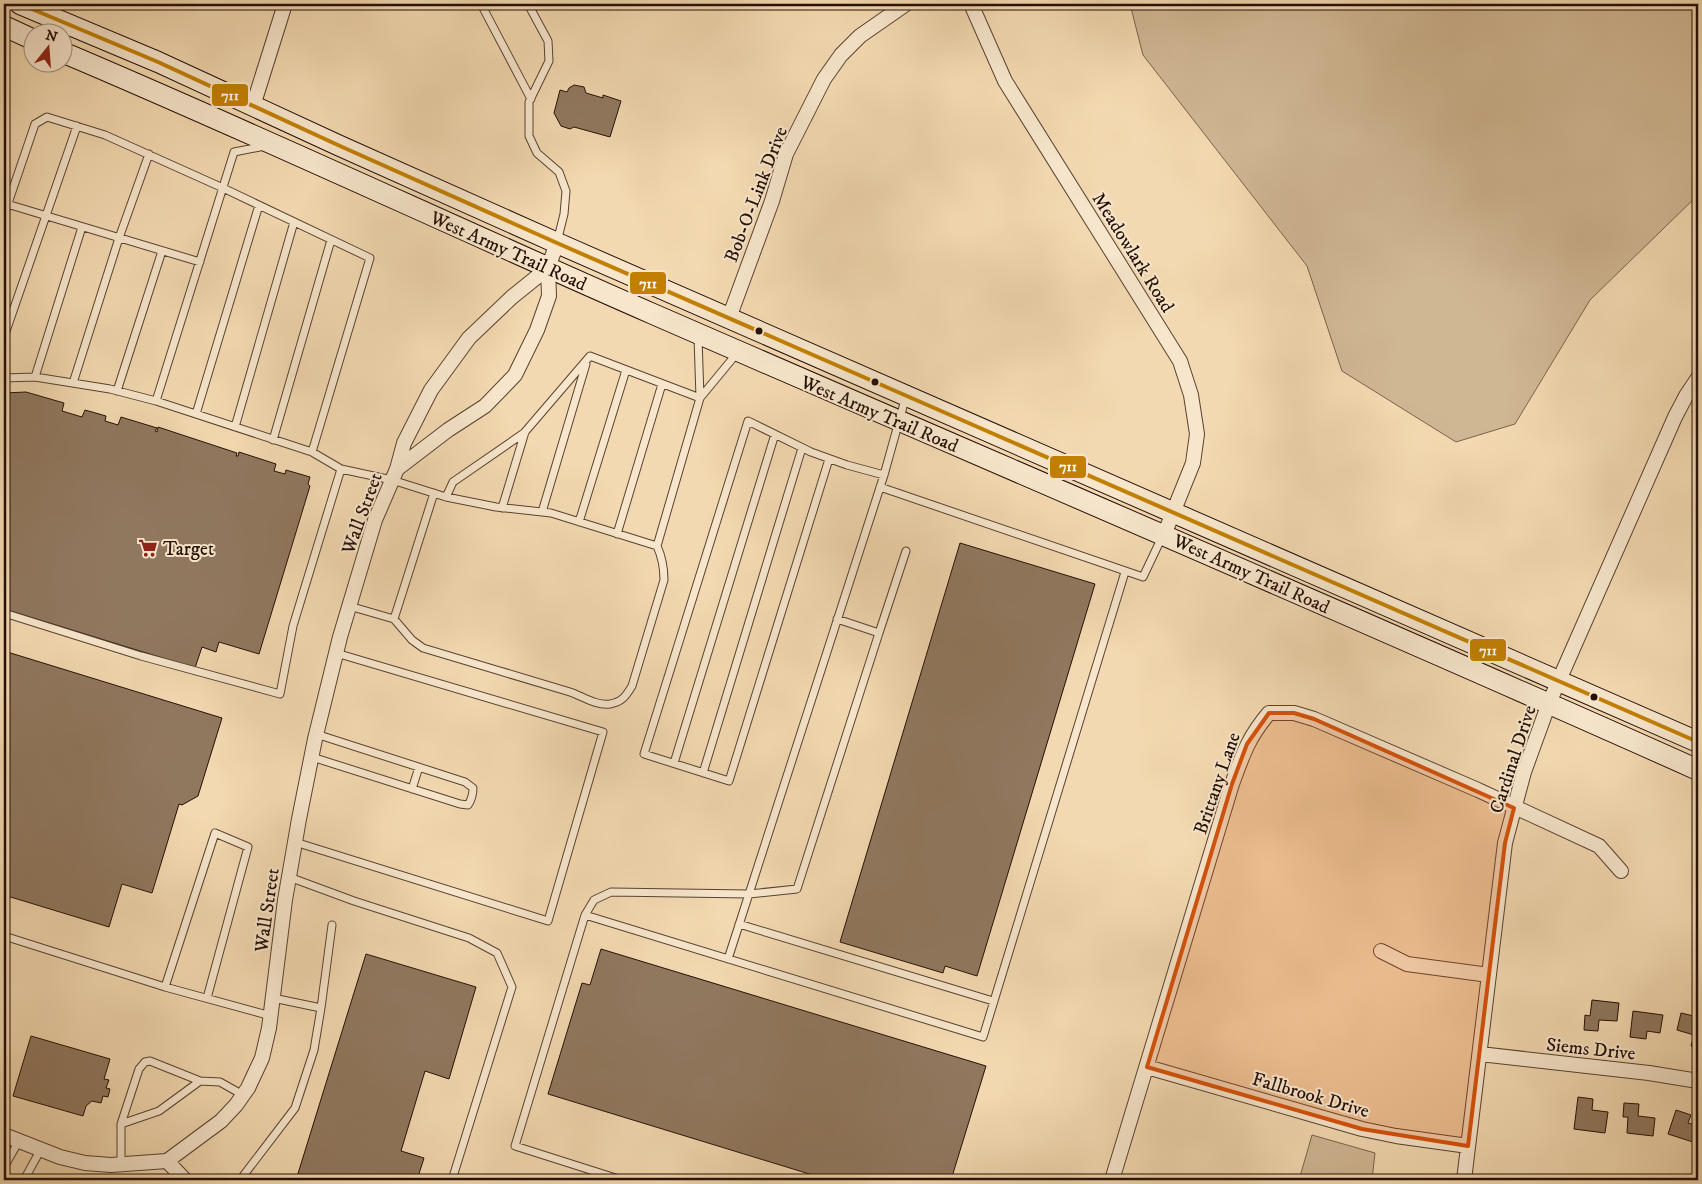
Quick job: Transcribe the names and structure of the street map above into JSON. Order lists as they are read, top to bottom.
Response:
{
  "streets": {
    "main road": ["West Army Trail Road"],
    "street": [
      "Bob-O-Link Drive",
      "Meadowlark Road",
      "Wall Street",
      "Cardinal Drive",
      "Brittany Lane",
      "Siems Drive",
      "Fallbrook Drive"
    ]
  },
  "crossings": [
    ["Bob-O-Link Drive", "West Army Trail Road"],
    ["West Army Trail Road", "Meadowlark Road"],
    ["West Army Trail Road", "Wall Street"],
    ["West Army Trail Road", "Cardinal Drive"],
    ["Cardinal Drive", "Brittany Lane"],
    ["Cardinal Drive", "Siems Drive"],
    ["Cardinal Drive", "Fallbrook Drive"],
    ["Brittany Lane", "Fallbrook Drive"]
  ],
  "places": {
    "supermarket": ["Target"]
  },
  "lines": ["transit line 711"],
  "north": "top"
}
